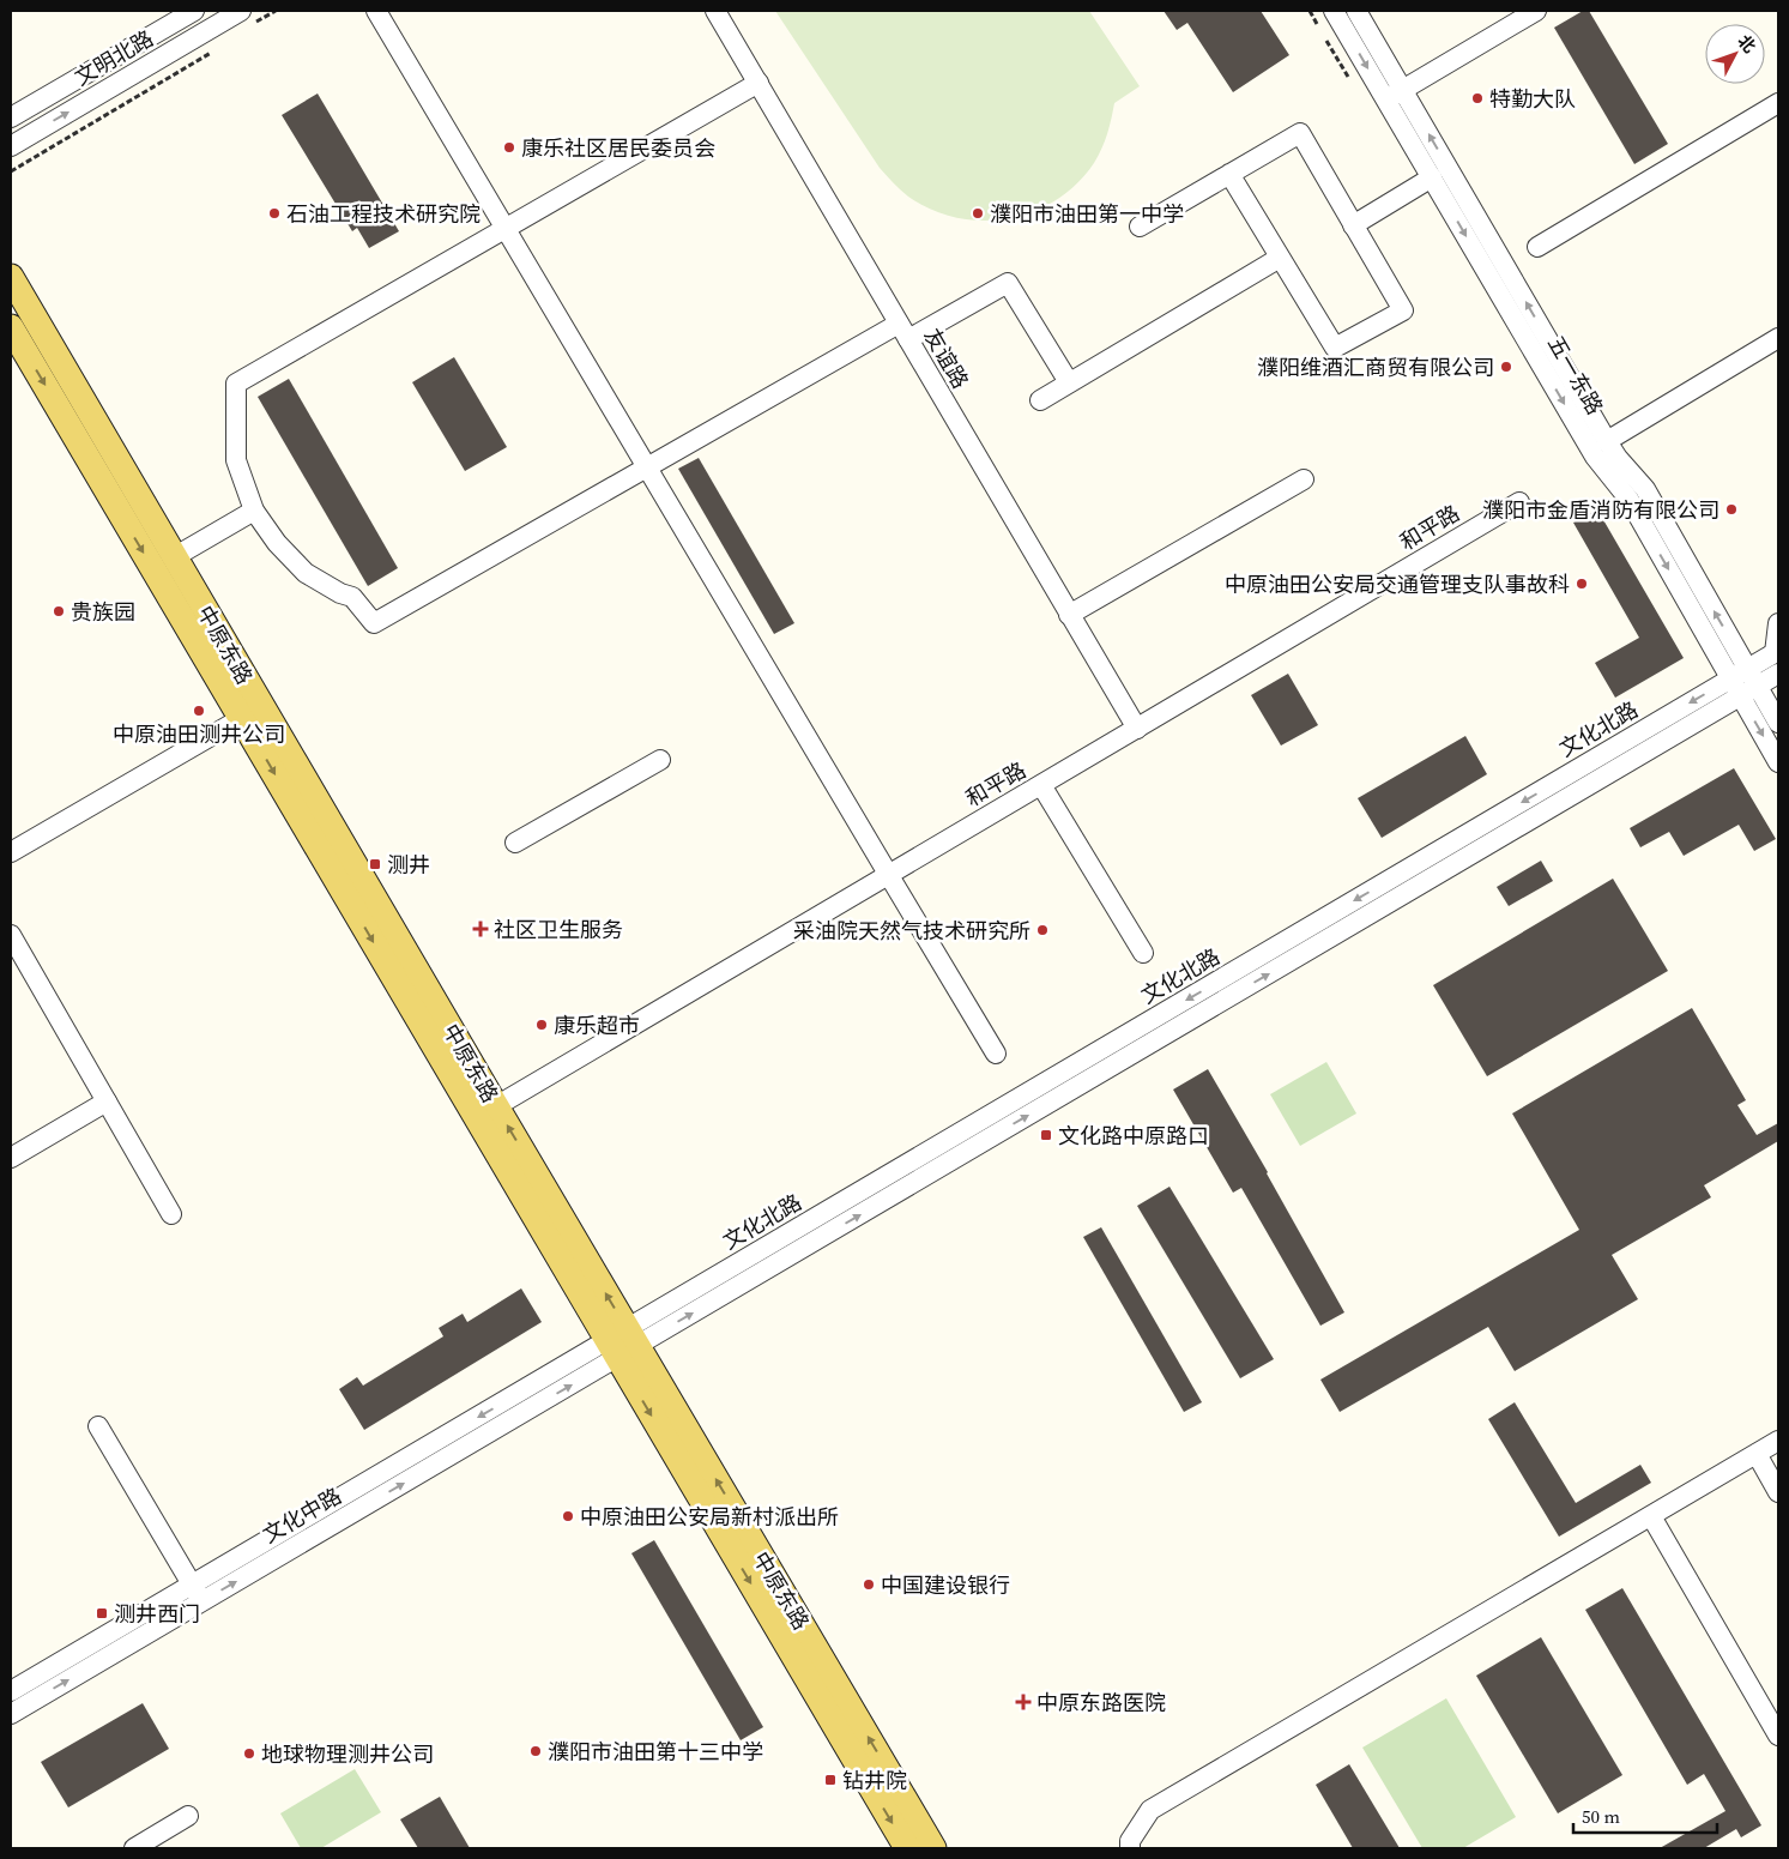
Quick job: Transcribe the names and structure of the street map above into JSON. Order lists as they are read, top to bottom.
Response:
{
  "streets": {
    "main road": ["中原东路"],
    "street": [
      "文明北路",
      "友谊路",
      "五一东路",
      "和平路",
      "文化北路",
      "文化中路"
    ]
  },
  "crossings": [
    ["友谊路", "和平路"],
    ["五一东路", "文化北路"],
    ["和平路", "中原东路"],
    ["中原东路", "文化北路"],
    ["中原东路", "文化中路"],
    ["文化北路", "文化中路"]
  ],
  "places": {
    "other": [
      "特勤大队",
      "康乐社区居民委员会",
      "石油工程技术研究院",
      "濮阳市油田第一中学",
      "濮阳维酒汇商贸有限公司",
      "濮阳市金盾消防有限公司",
      "中原油田公安局交通管理支队事故科",
      "贵族园",
      "中原油田测井公司",
      "采油院天然气技术研究所",
      "康乐超市",
      "中原油田公安局新村派出所",
      "中国建设银行",
      "濮阳市油田第十三中学",
      "地球物理测井公司"
    ],
    "transit": [
      "测井",
      "文化路中原路口",
      "测井西门",
      "钻井院"
    ],
    "health": ["社区卫生服务", "中原东路医院"]
  },
  "scale_bar": "50 m",
  "north": "top right"
}
